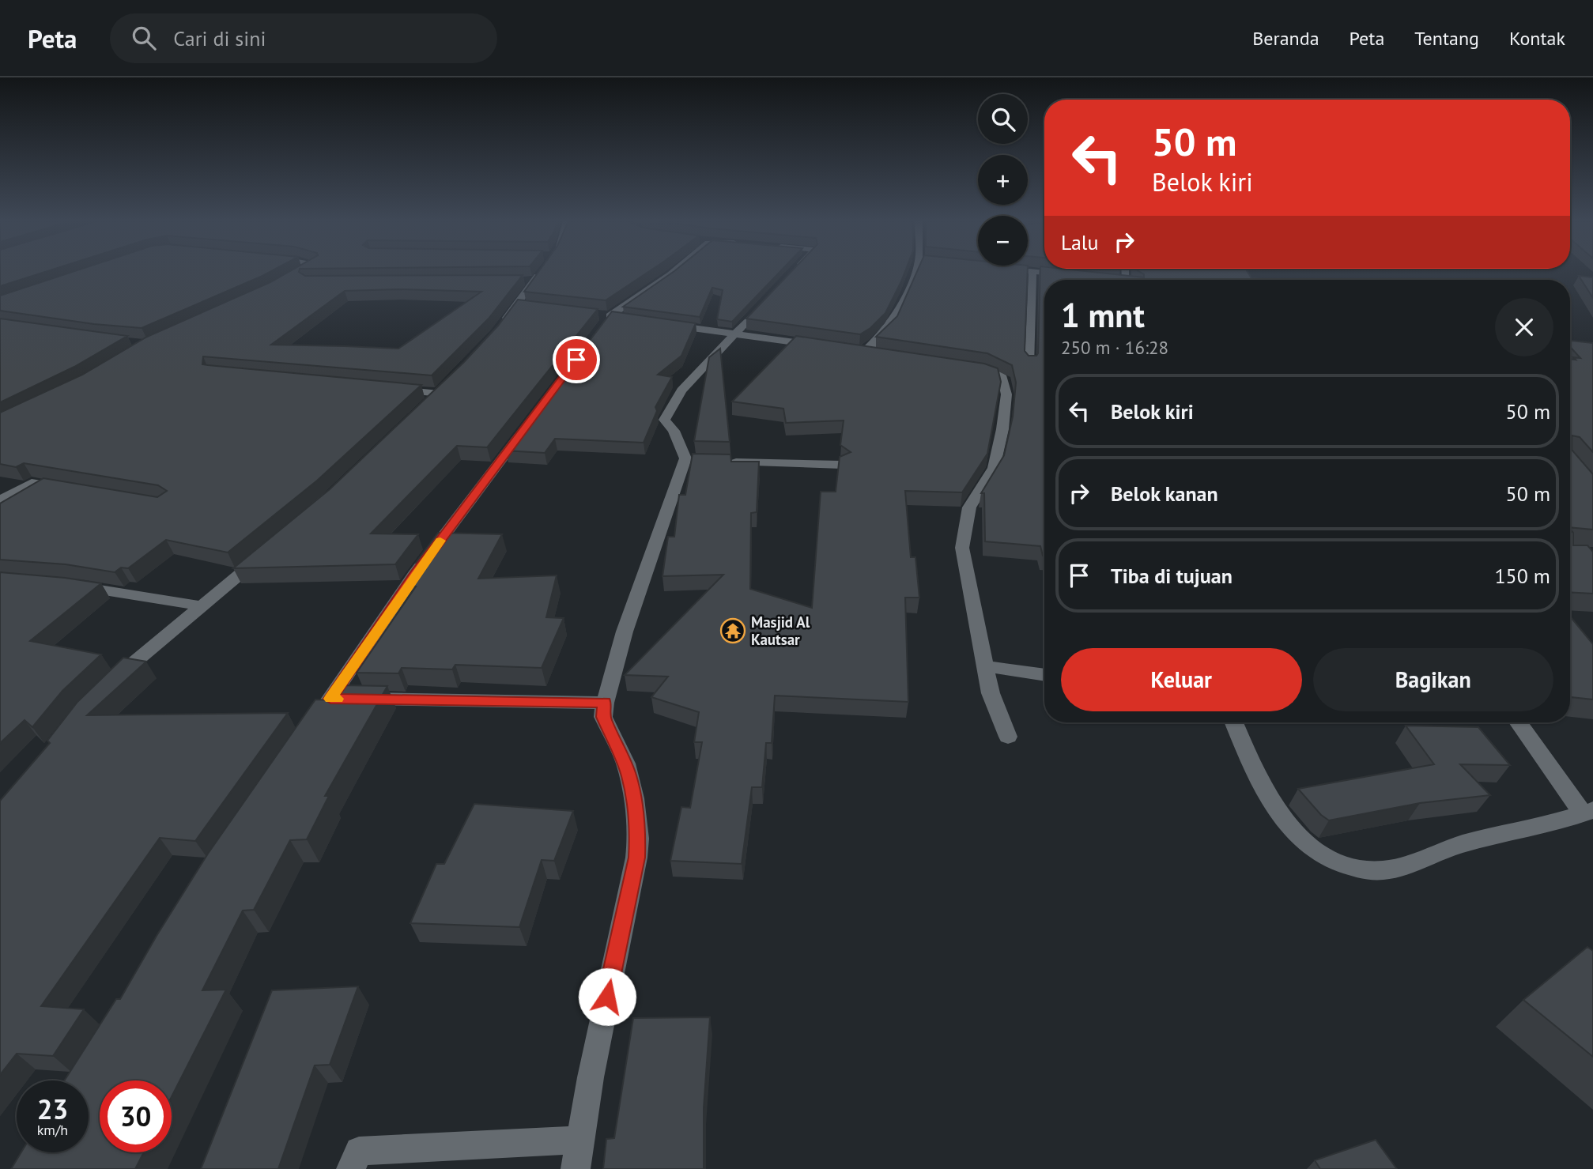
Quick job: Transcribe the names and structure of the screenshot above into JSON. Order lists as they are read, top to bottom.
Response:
{
  "places": {
    "temple": ["Masjid Al Kautsar"]
  },
  "page": {
    "header": "Peta",
    "search": "Cari di sini",
    "nav": [
      "Beranda",
      "Peta",
      "Tentang",
      "Kontak"
    ],
    "map_buttons": ["+", "−"],
    "turn": ["50 m", "Belok kiri"],
    "then": "Lalu",
    "heading": ["1 mnt", "250 m · 16:28"],
    "list": [
      {
        "name": "Belok kiri",
        "value": "50 m"
      },
      {
        "name": "Belok kanan",
        "value": "50 m"
      },
      {
        "name": "Tiba di tujuan",
        "value": "150 m"
      }
    ],
    "buttons": ["Keluar", "Bagikan"],
    "speed": "23 km/h",
    "limit": "30"
  }
}
